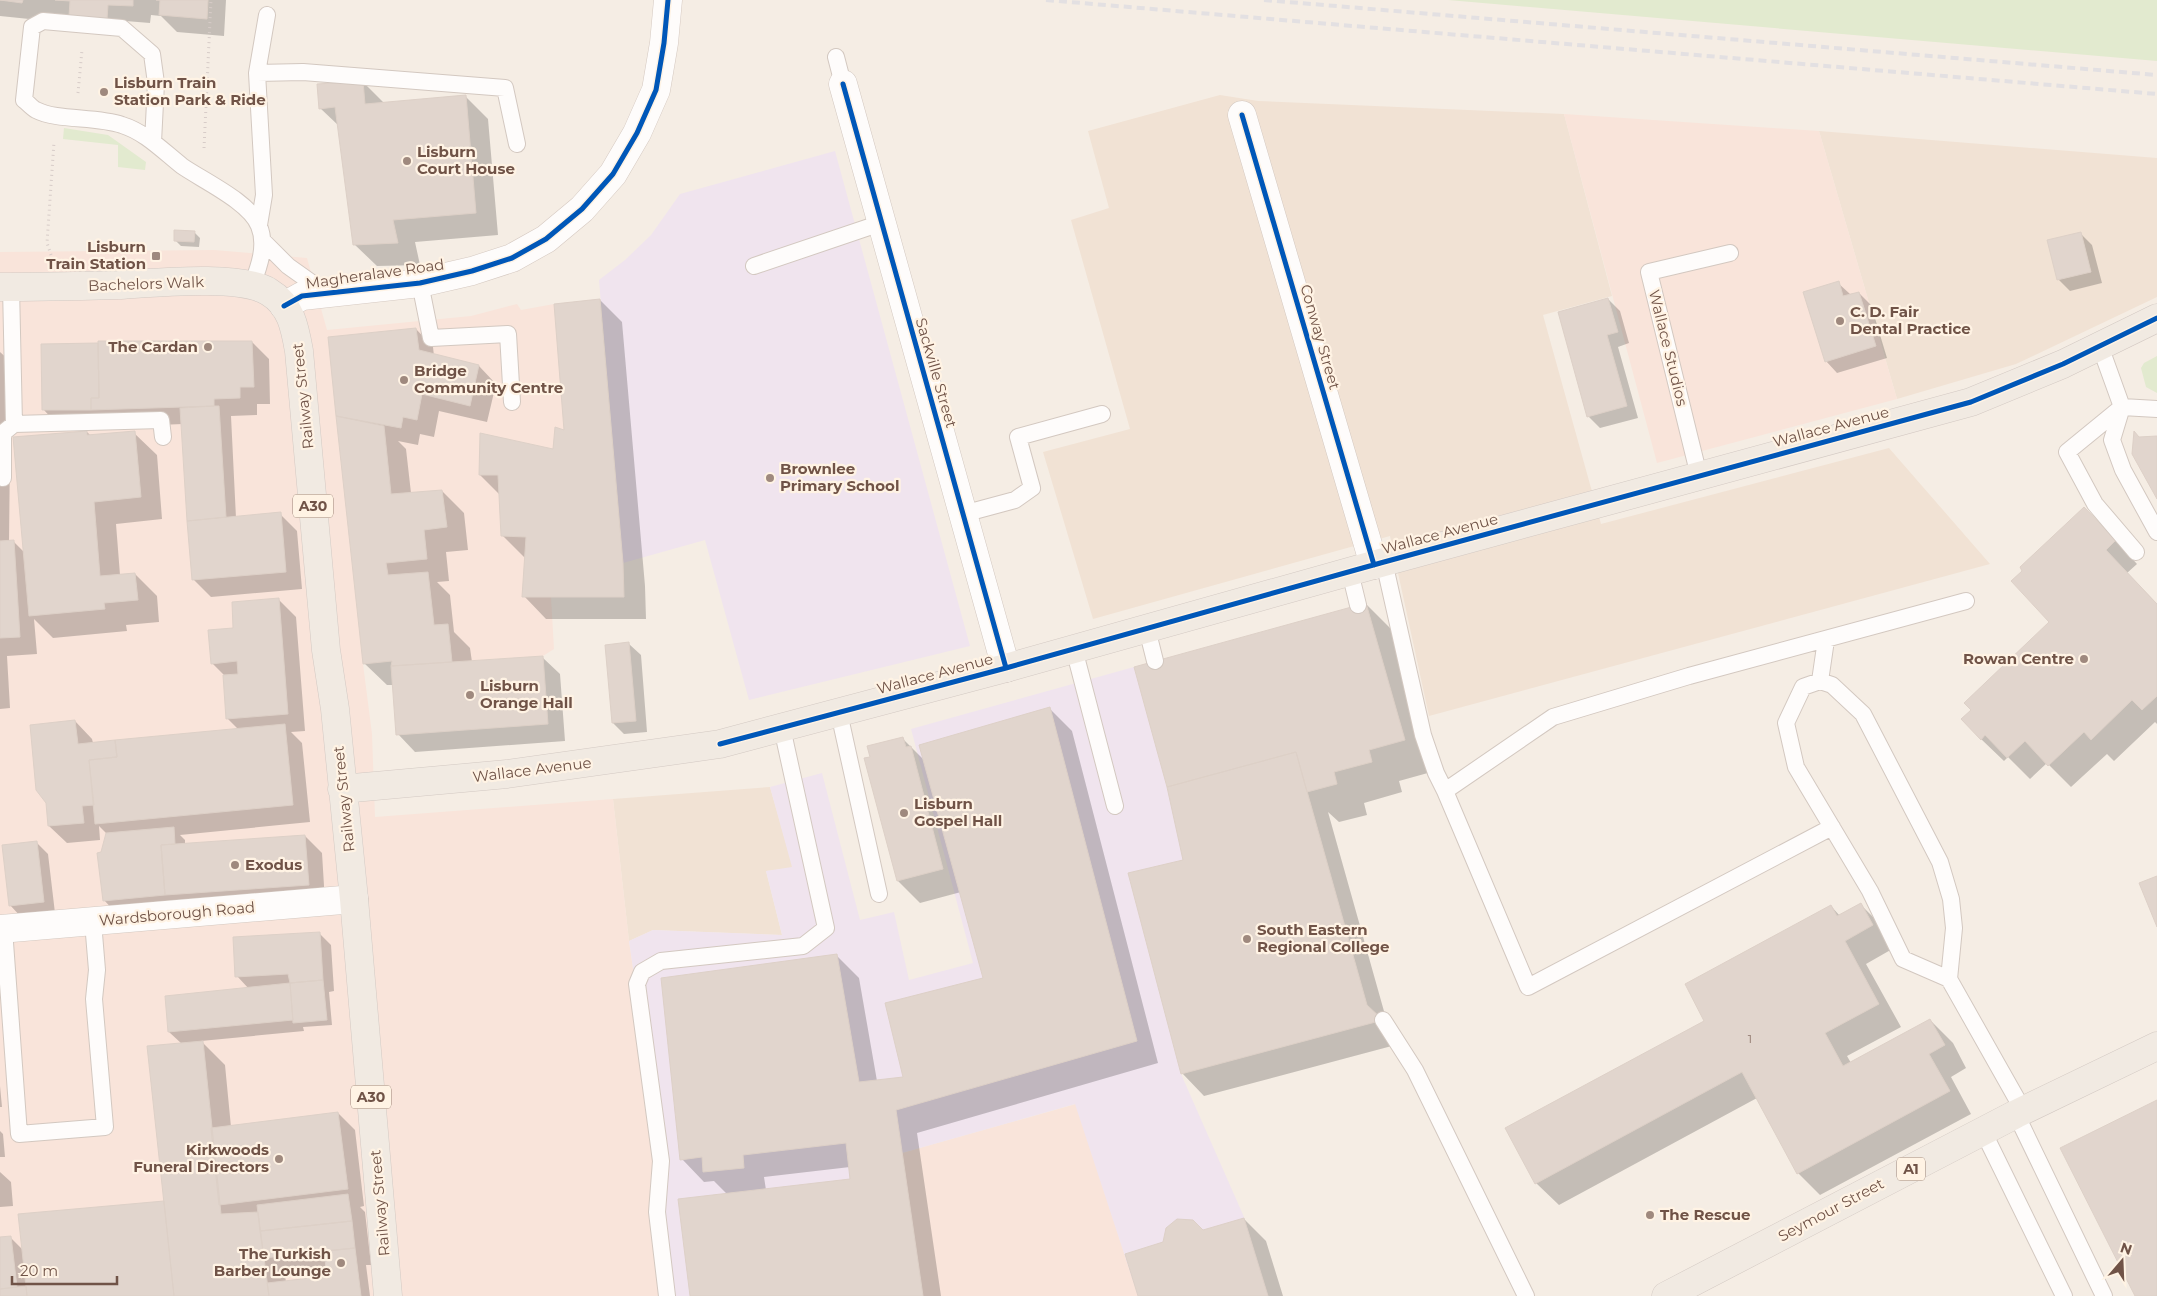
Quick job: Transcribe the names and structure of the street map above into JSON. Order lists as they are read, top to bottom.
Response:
{
  "streets": {
    "main road": [
      "Bachelors Walk",
      "Railway Street",
      "Wallace Avenue",
      "A30",
      "A1",
      "Seymour Street"
    ],
    "street": [
      "Magheralave Road",
      "Conway Street",
      "Sackville Street",
      "Wardsborough Road"
    ],
    "lane": ["Wallace Studios"]
  },
  "crossings": [
    ["Magheralave Road", "Bachelors Walk"],
    ["Magheralave Road", "Railway Street"],
    ["Bachelors Walk", "Railway Street"],
    ["Conway Street", "Wallace Avenue"],
    ["Wallace Studios", "Wallace Avenue"],
    ["Sackville Street", "Wallace Avenue"],
    ["Railway Street", "Wallace Avenue"],
    ["Railway Street", "Wardsborough Road"]
  ],
  "places": {
    "other": [
      "Lisburn Train Station Park & Ride",
      "Lisburn Court House",
      "C. D. Fair Dental Practice",
      "The Cardan",
      "Bridge Community Centre",
      "Brownlee Primary School",
      "Rowan Centre",
      "Lisburn Orange Hall",
      "Lisburn Gospel Hall",
      "Exodus",
      "South Eastern Regional College",
      "Kirkwoods Funeral Directors",
      "The Rescue",
      "The Turkish Barber Lounge"
    ],
    "transit": ["Lisburn Train Station"]
  },
  "house_numbers": ["1"],
  "scale_bar": "20 m",
  "north": "top"
}
